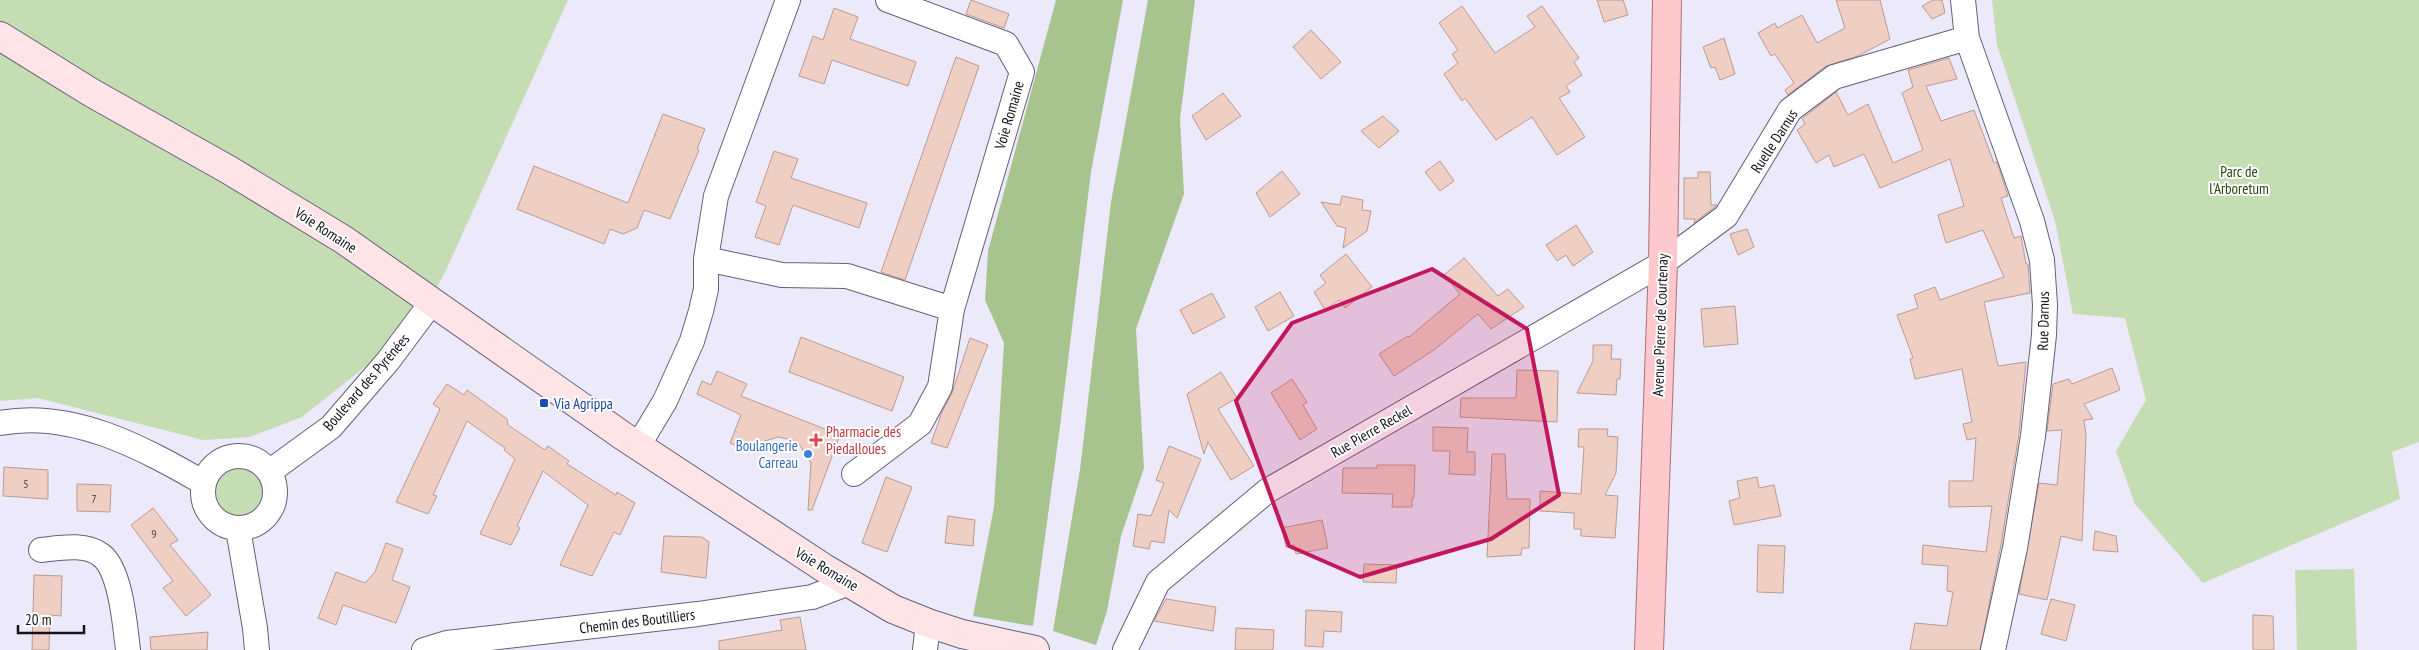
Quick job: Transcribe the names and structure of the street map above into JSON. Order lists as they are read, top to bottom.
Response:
{
  "streets": {
    "main road": ["Voie Romaine", "Avenue Pierre de Courtenay"],
    "street": [
      "Ruelle Darnus",
      "Rue Darnus",
      "Boulevard des Pyrénées",
      "Rue Pierre Reckel",
      "Chemin des Boutilliers"
    ]
  },
  "crossings": [
    ["Voie Romaine", "Boulevard des Pyrénées"],
    ["Voie Romaine", "Chemin des Boutilliers"],
    ["Ruelle Darnus", "Rue Darnus"],
    ["Ruelle Darnus", "Avenue Pierre de Courtenay"],
    ["Ruelle Darnus", "Rue Pierre Reckel"],
    ["Avenue Pierre de Courtenay", "Rue Pierre Reckel"]
  ],
  "parks": ["Parc de l'Arboretum"],
  "places": {
    "transit": ["Via Agrippa"],
    "health": ["Pharmacie des Piedalloues"],
    "other": ["Boulangerie Carreau"]
  },
  "house_numbers": ["5", "7", "9"],
  "scale_bar": "20 m"
}
